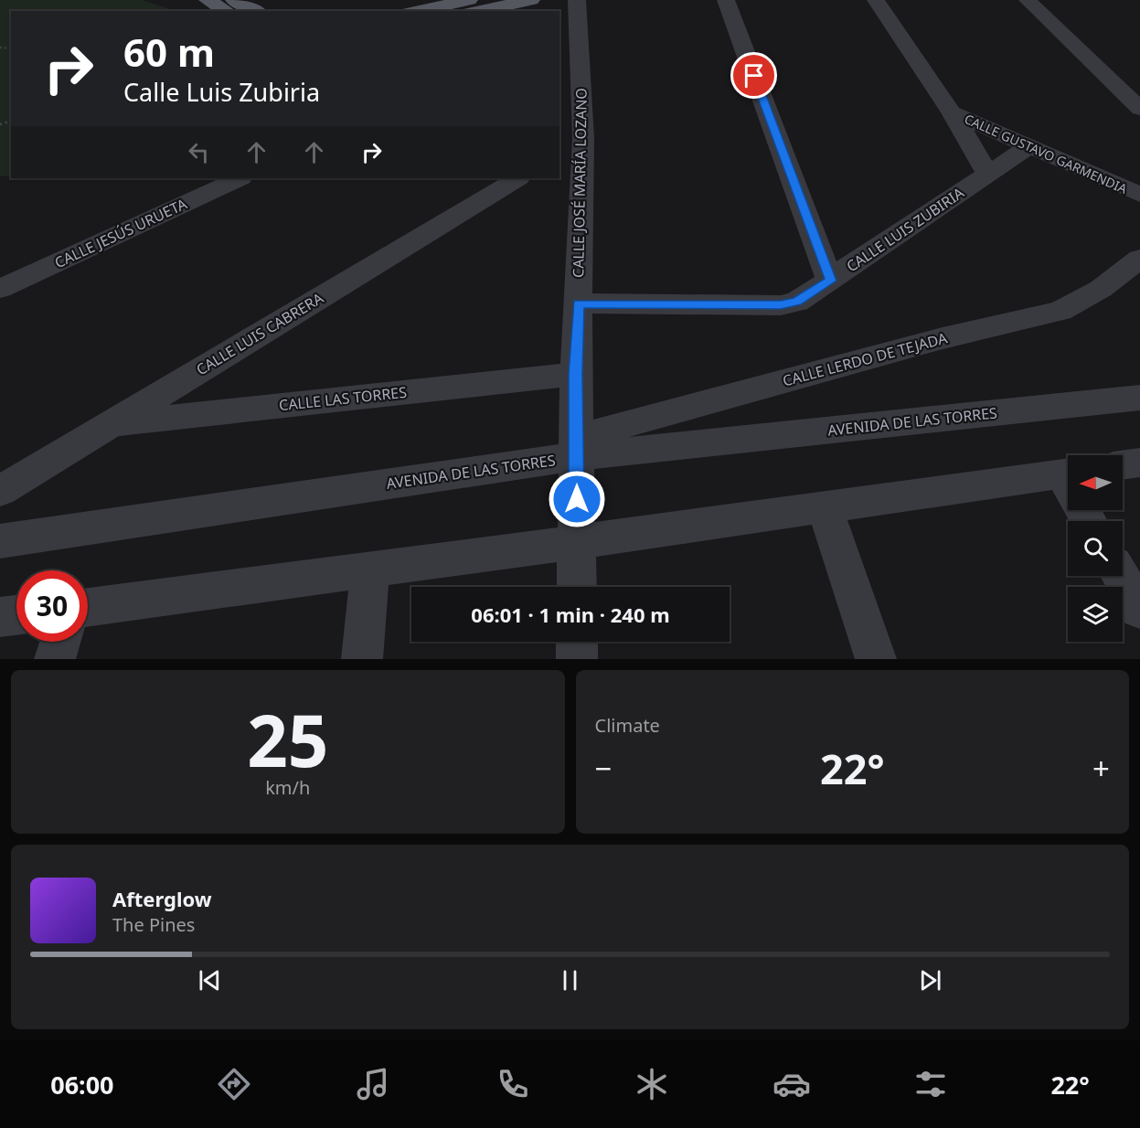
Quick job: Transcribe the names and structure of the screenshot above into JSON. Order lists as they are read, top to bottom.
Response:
{
  "streets": {
    "street": [
      "CALLE GUSTAVO GARMENDIA",
      "CALLE JOSÉ MARÍA LOZANO",
      "CALLE LUIS ZUBIRIA",
      "CALLE JESÚS URUETA",
      "CALLE LUIS CABRERA",
      "CALLE LERDO DE TEJADA",
      "CALLE LAS TORRES",
      "AVENIDA DE LAS TORRES"
    ]
  },
  "crossings": [
    ["CALLE GUSTAVO GARMENDIA", "CALLE LUIS ZUBIRIA"],
    ["CALLE JOSÉ MARÍA LOZANO", "CALLE LUIS ZUBIRIA"],
    ["CALLE JOSÉ MARÍA LOZANO", "CALLE LERDO DE TEJADA"],
    ["CALLE JOSÉ MARÍA LOZANO", "CALLE LAS TORRES"],
    ["CALLE JOSÉ MARÍA LOZANO", "AVENIDA DE LAS TORRES"],
    ["CALLE LUIS CABRERA", "CALLE LAS TORRES"],
    ["CALLE LERDO DE TEJADA", "AVENIDA DE LAS TORRES"]
  ],
  "north": "left",
  "page": {
    "turn": ["60 m", "Calle Luis Zubiria"],
    "limit": "30",
    "trip": "06:01 · 1 min · 240 m",
    "tile": [
      ["25", "km/h"],
      "Climate"
    ],
    "heat": ["−", "22°", "+"],
    "song": ["Afterglow", "The Pines"],
    "tabs": ["06:00", "22°"]
  }
}
